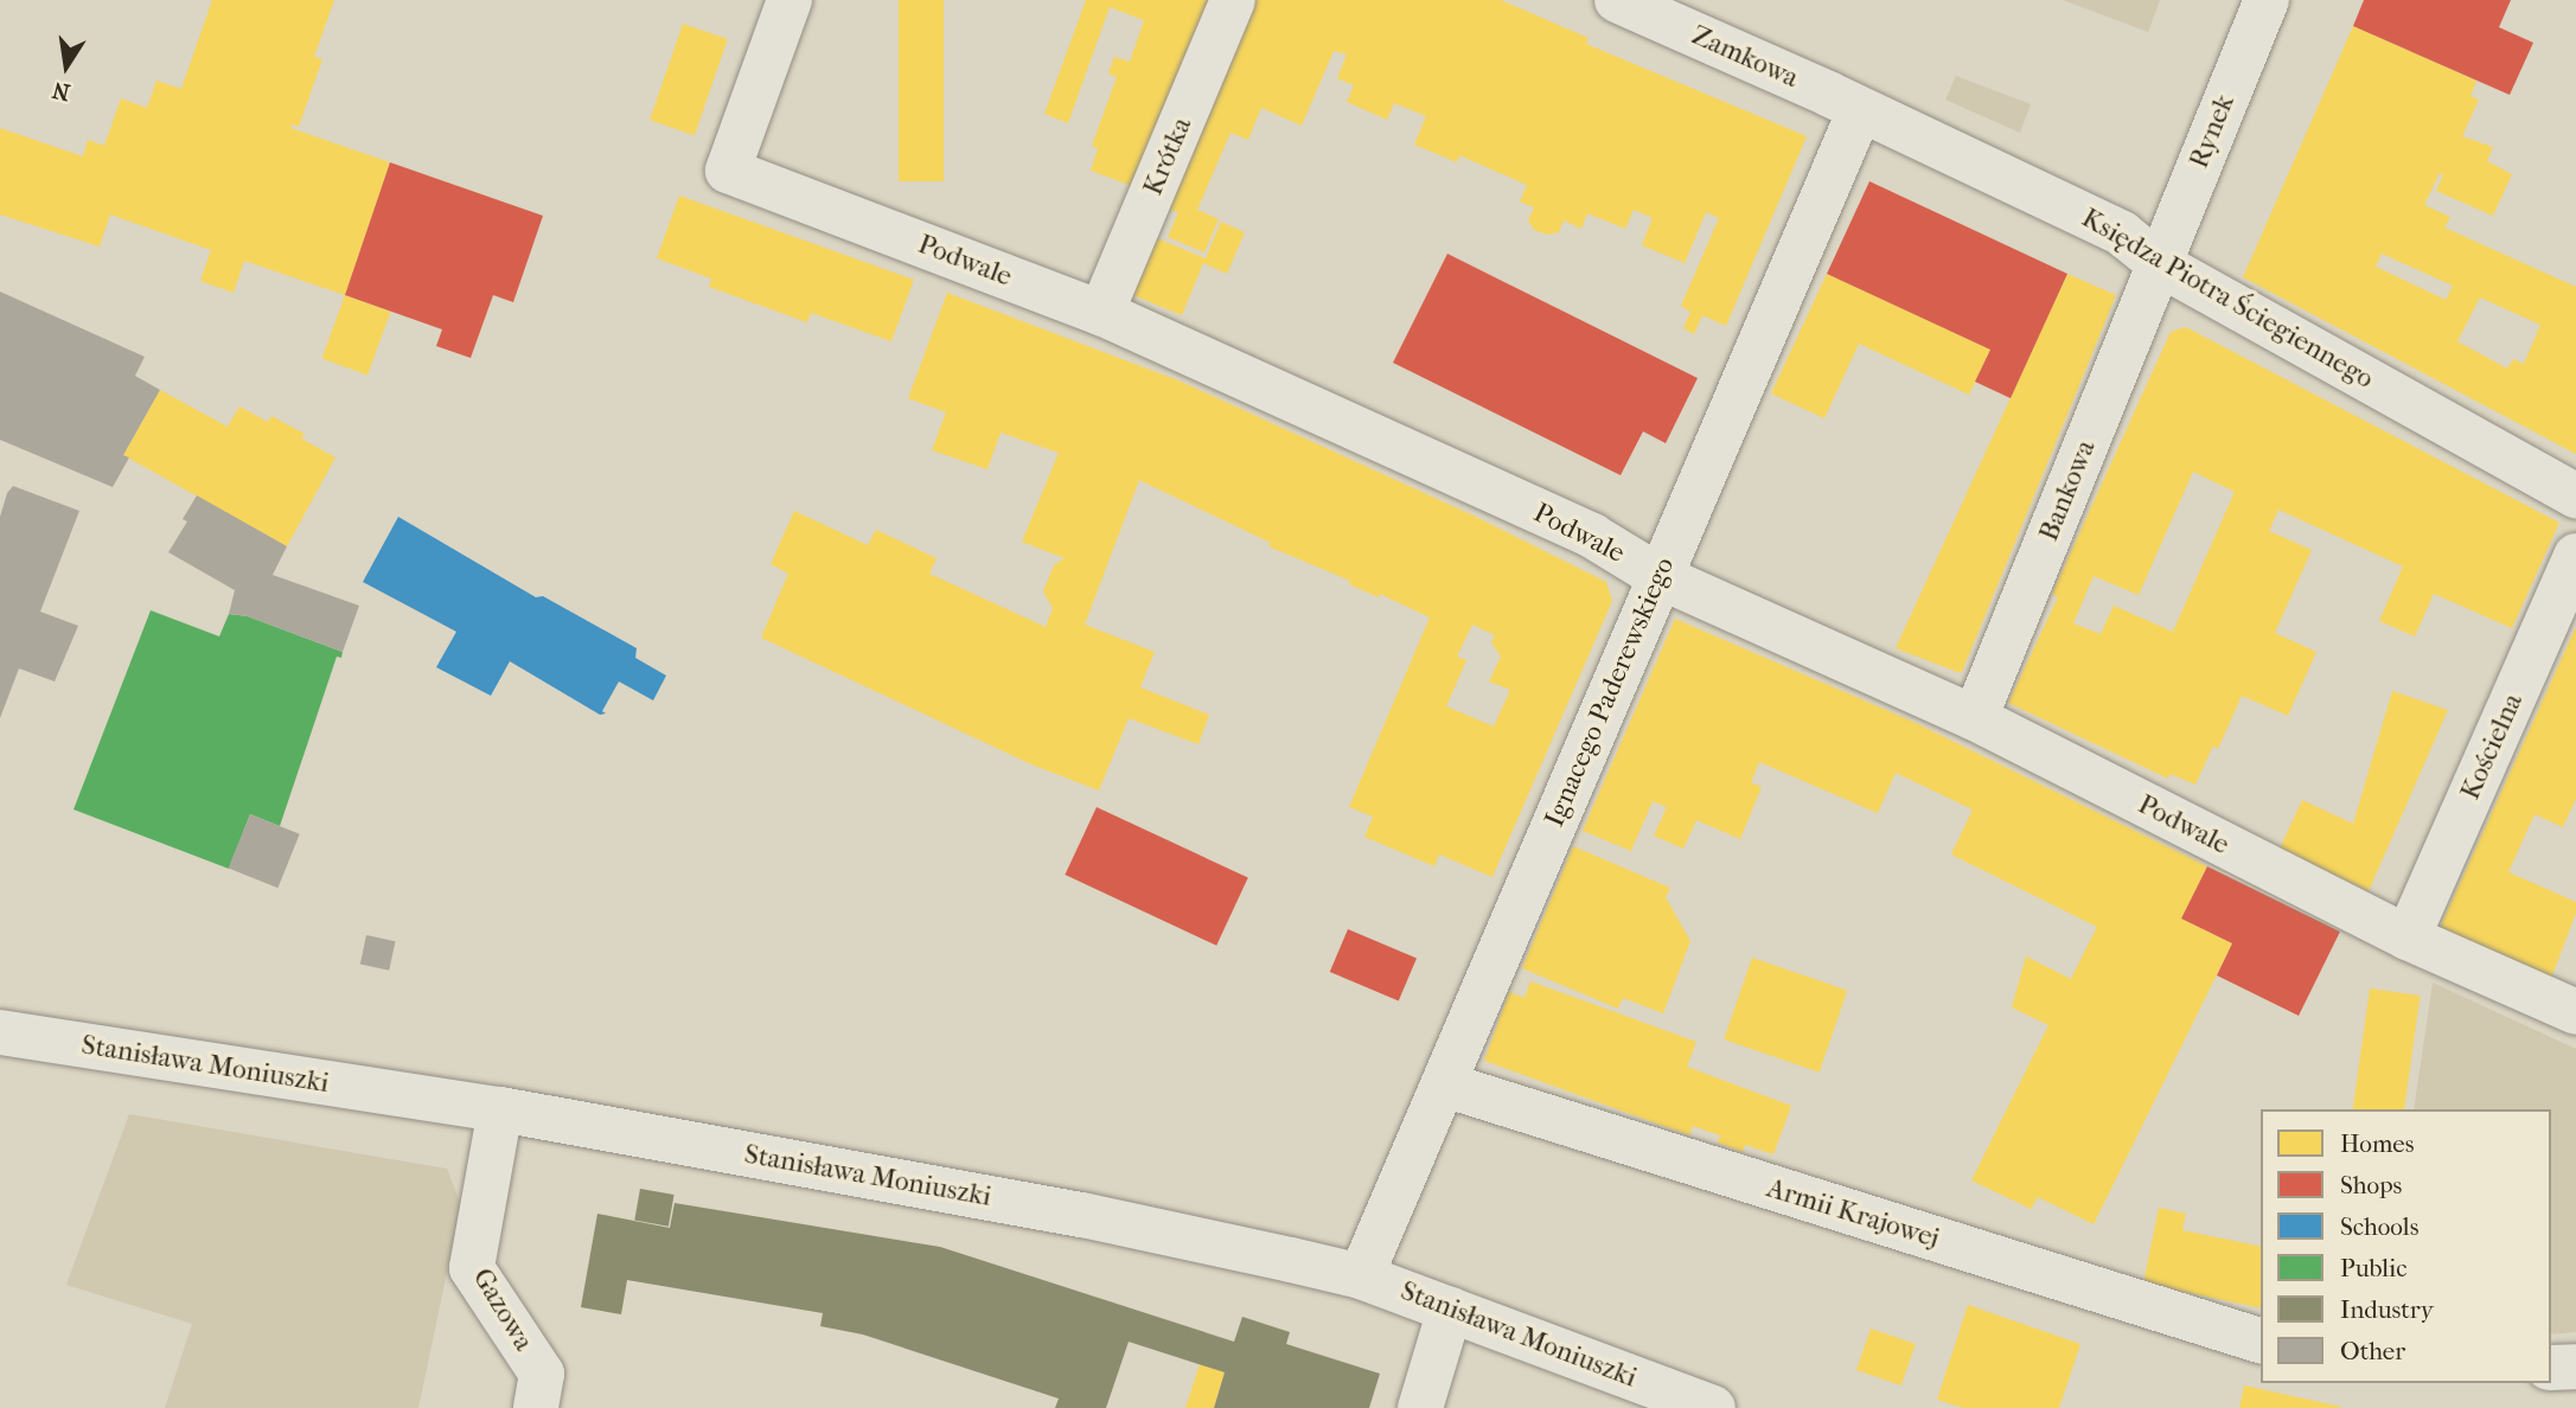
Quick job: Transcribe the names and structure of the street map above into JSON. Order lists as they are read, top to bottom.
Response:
{
  "streets": {
    "street": [
      "Zamkowa",
      "Rynek",
      "Krótka",
      "Podwale",
      "Księdza Piotra Ściegiennego",
      "Bankowa",
      "Ignacego Paderewskiego",
      "Kościelna",
      "Stanisława Moniuszki",
      "Armii Krajowej",
      "Gazowa"
    ]
  },
  "crossings": [
    ["Zamkowa", "Księdza Piotra Ściegiennego"],
    ["Zamkowa", "Ignacego Paderewskiego"],
    ["Rynek", "Księdza Piotra Ściegiennego"],
    ["Rynek", "Bankowa"],
    ["Krótka", "Podwale"],
    ["Podwale", "Bankowa"],
    ["Podwale", "Ignacego Paderewskiego"],
    ["Podwale", "Kościelna"],
    ["Księdza Piotra Ściegiennego", "Bankowa"],
    ["Księdza Piotra Ściegiennego", "Ignacego Paderewskiego"],
    ["Ignacego Paderewskiego", "Stanisława Moniuszki"],
    ["Ignacego Paderewskiego", "Armii Krajowej"],
    ["Stanisława Moniuszki", "Gazowa"]
  ],
  "legend": [
    "Homes",
    "Shops",
    "Schools",
    "Public",
    "Industry",
    "Other"
  ],
  "north": "bottom"
}
